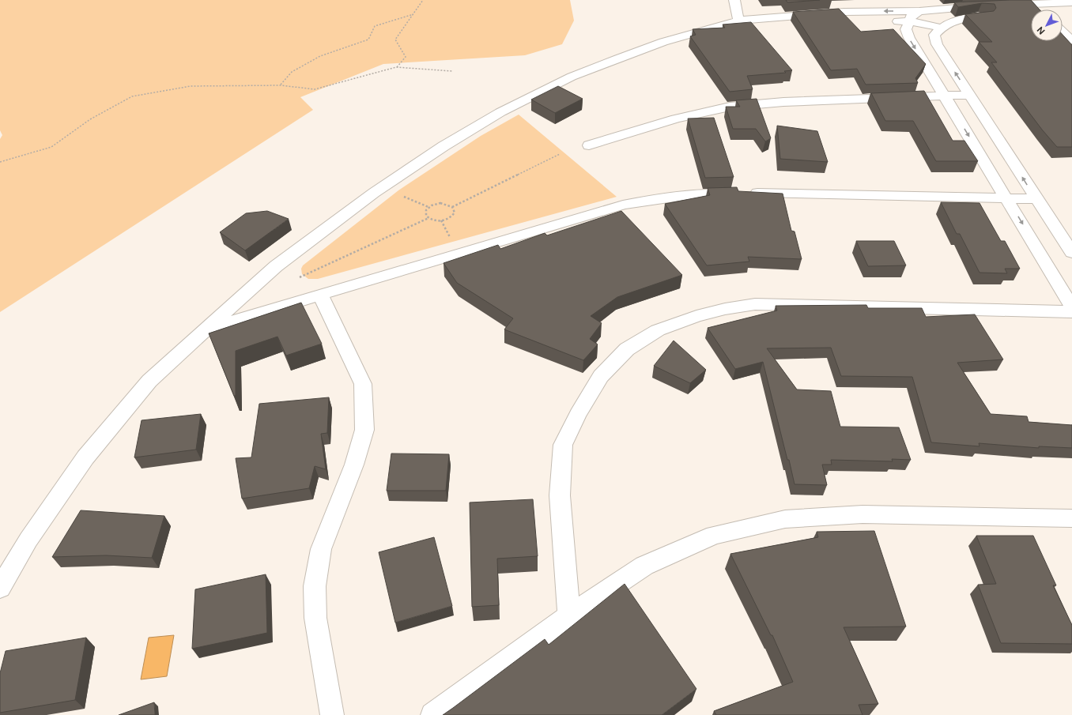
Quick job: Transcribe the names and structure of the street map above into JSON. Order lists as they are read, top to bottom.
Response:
{
  "north": "bottom left"
}
